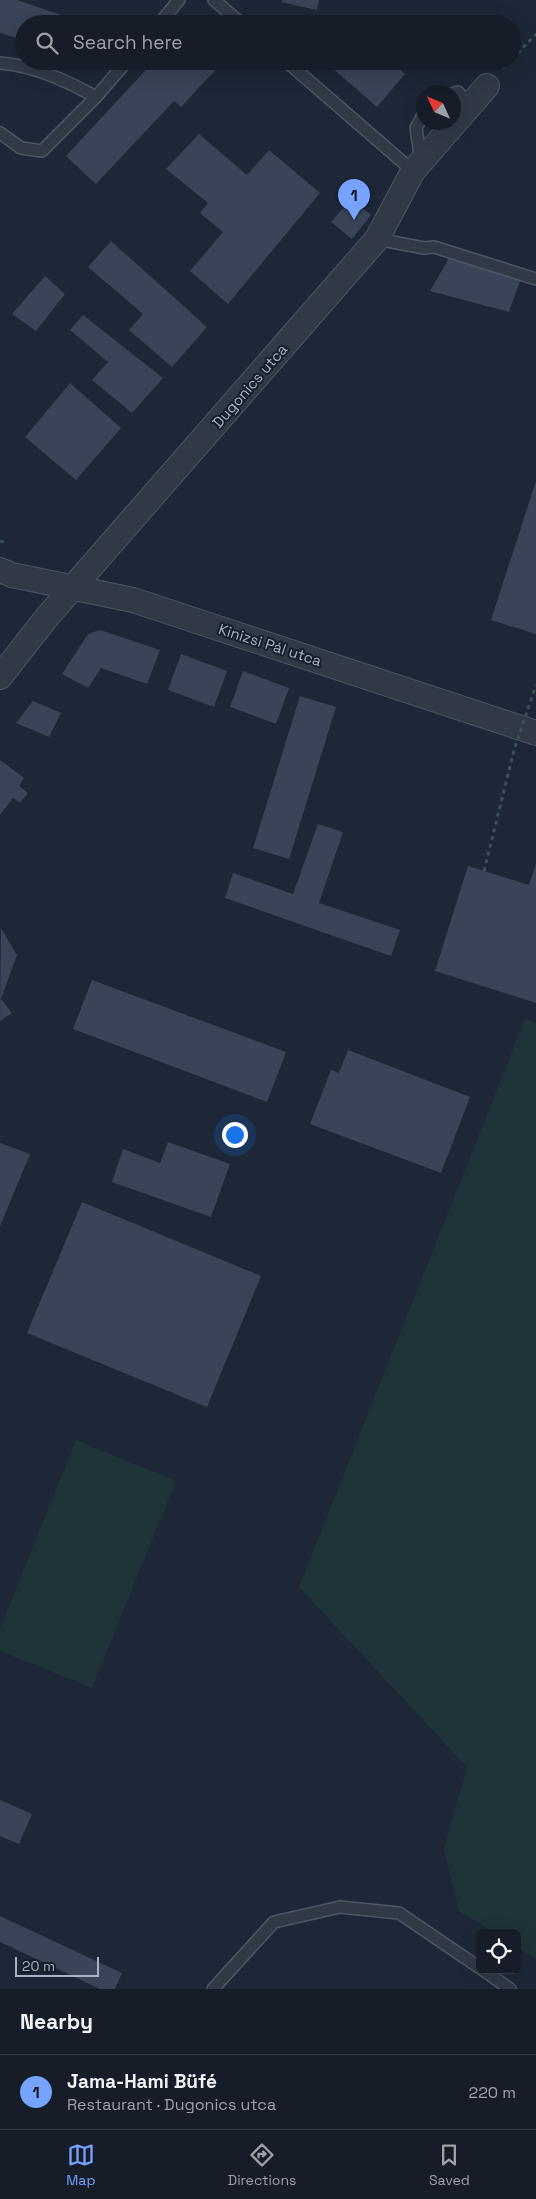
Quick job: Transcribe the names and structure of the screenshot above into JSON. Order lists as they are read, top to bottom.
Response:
{
  "streets": {
    "street": ["Dugonics utca", "Kinizsi Pál utca"]
  },
  "crossings": [
    ["Dugonics utca", "Kinizsi Pál utca"]
  ],
  "scale_bar": "20 m",
  "north": "top left",
  "page": {
    "search": "Search here",
    "pins": "1",
    "scale": "20 m",
    "heading": "Nearby",
    "list": [
      {
        "mark": "1",
        "name": "Jama-Hami Büfé",
        "note": "Restaurant · Dugonics utca",
        "value": "220 m"
      }
    ],
    "nav": ["Map", "Directions", "Saved"]
  }
}
